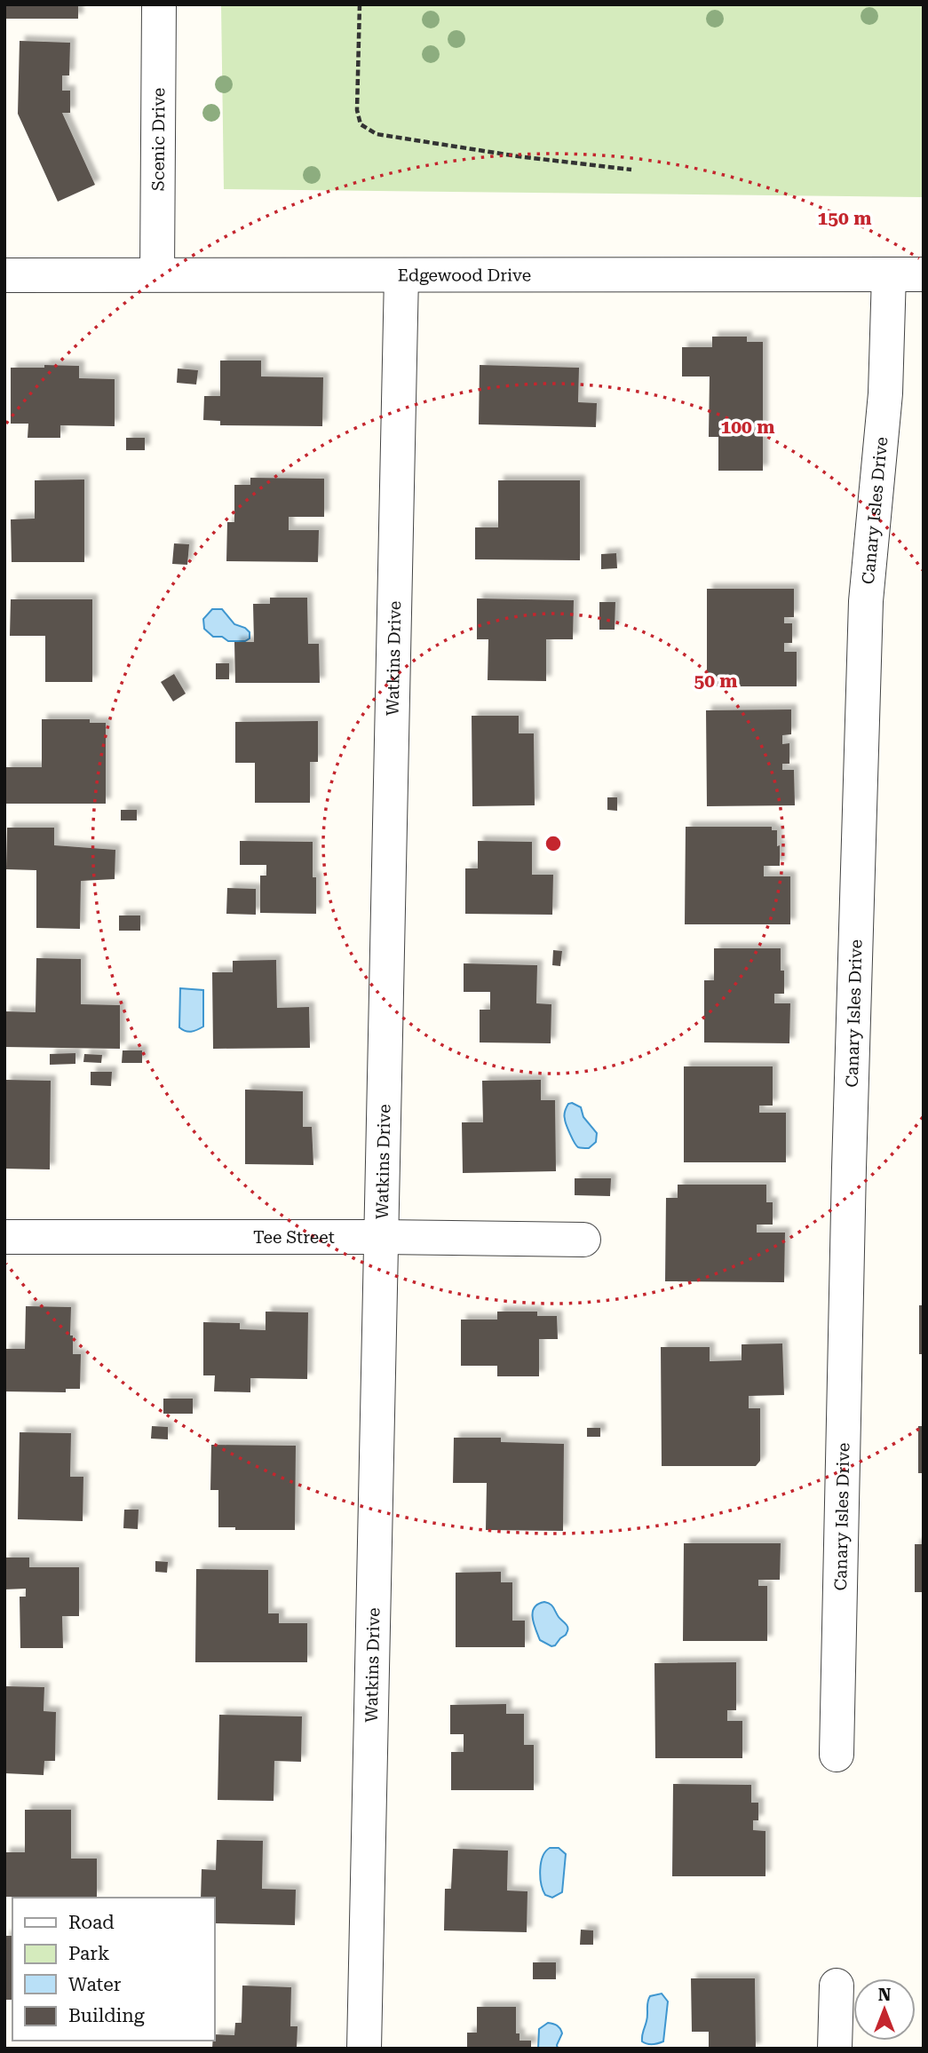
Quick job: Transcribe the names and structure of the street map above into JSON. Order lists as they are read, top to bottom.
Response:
{
  "streets": {
    "street": [
      "Scenic Drive",
      "Edgewood Drive",
      "Canary Isles Drive",
      "Watkins Drive",
      "Tee Street"
    ]
  },
  "crossings": [
    ["Scenic Drive", "Edgewood Drive"],
    ["Edgewood Drive", "Canary Isles Drive"],
    ["Edgewood Drive", "Watkins Drive"],
    ["Watkins Drive", "Tee Street"]
  ],
  "legend": [
    "Road",
    "Park",
    "Water",
    "Building"
  ],
  "north": "top",
  "rings": ["150 m", "100 m", "50 m"]
}
